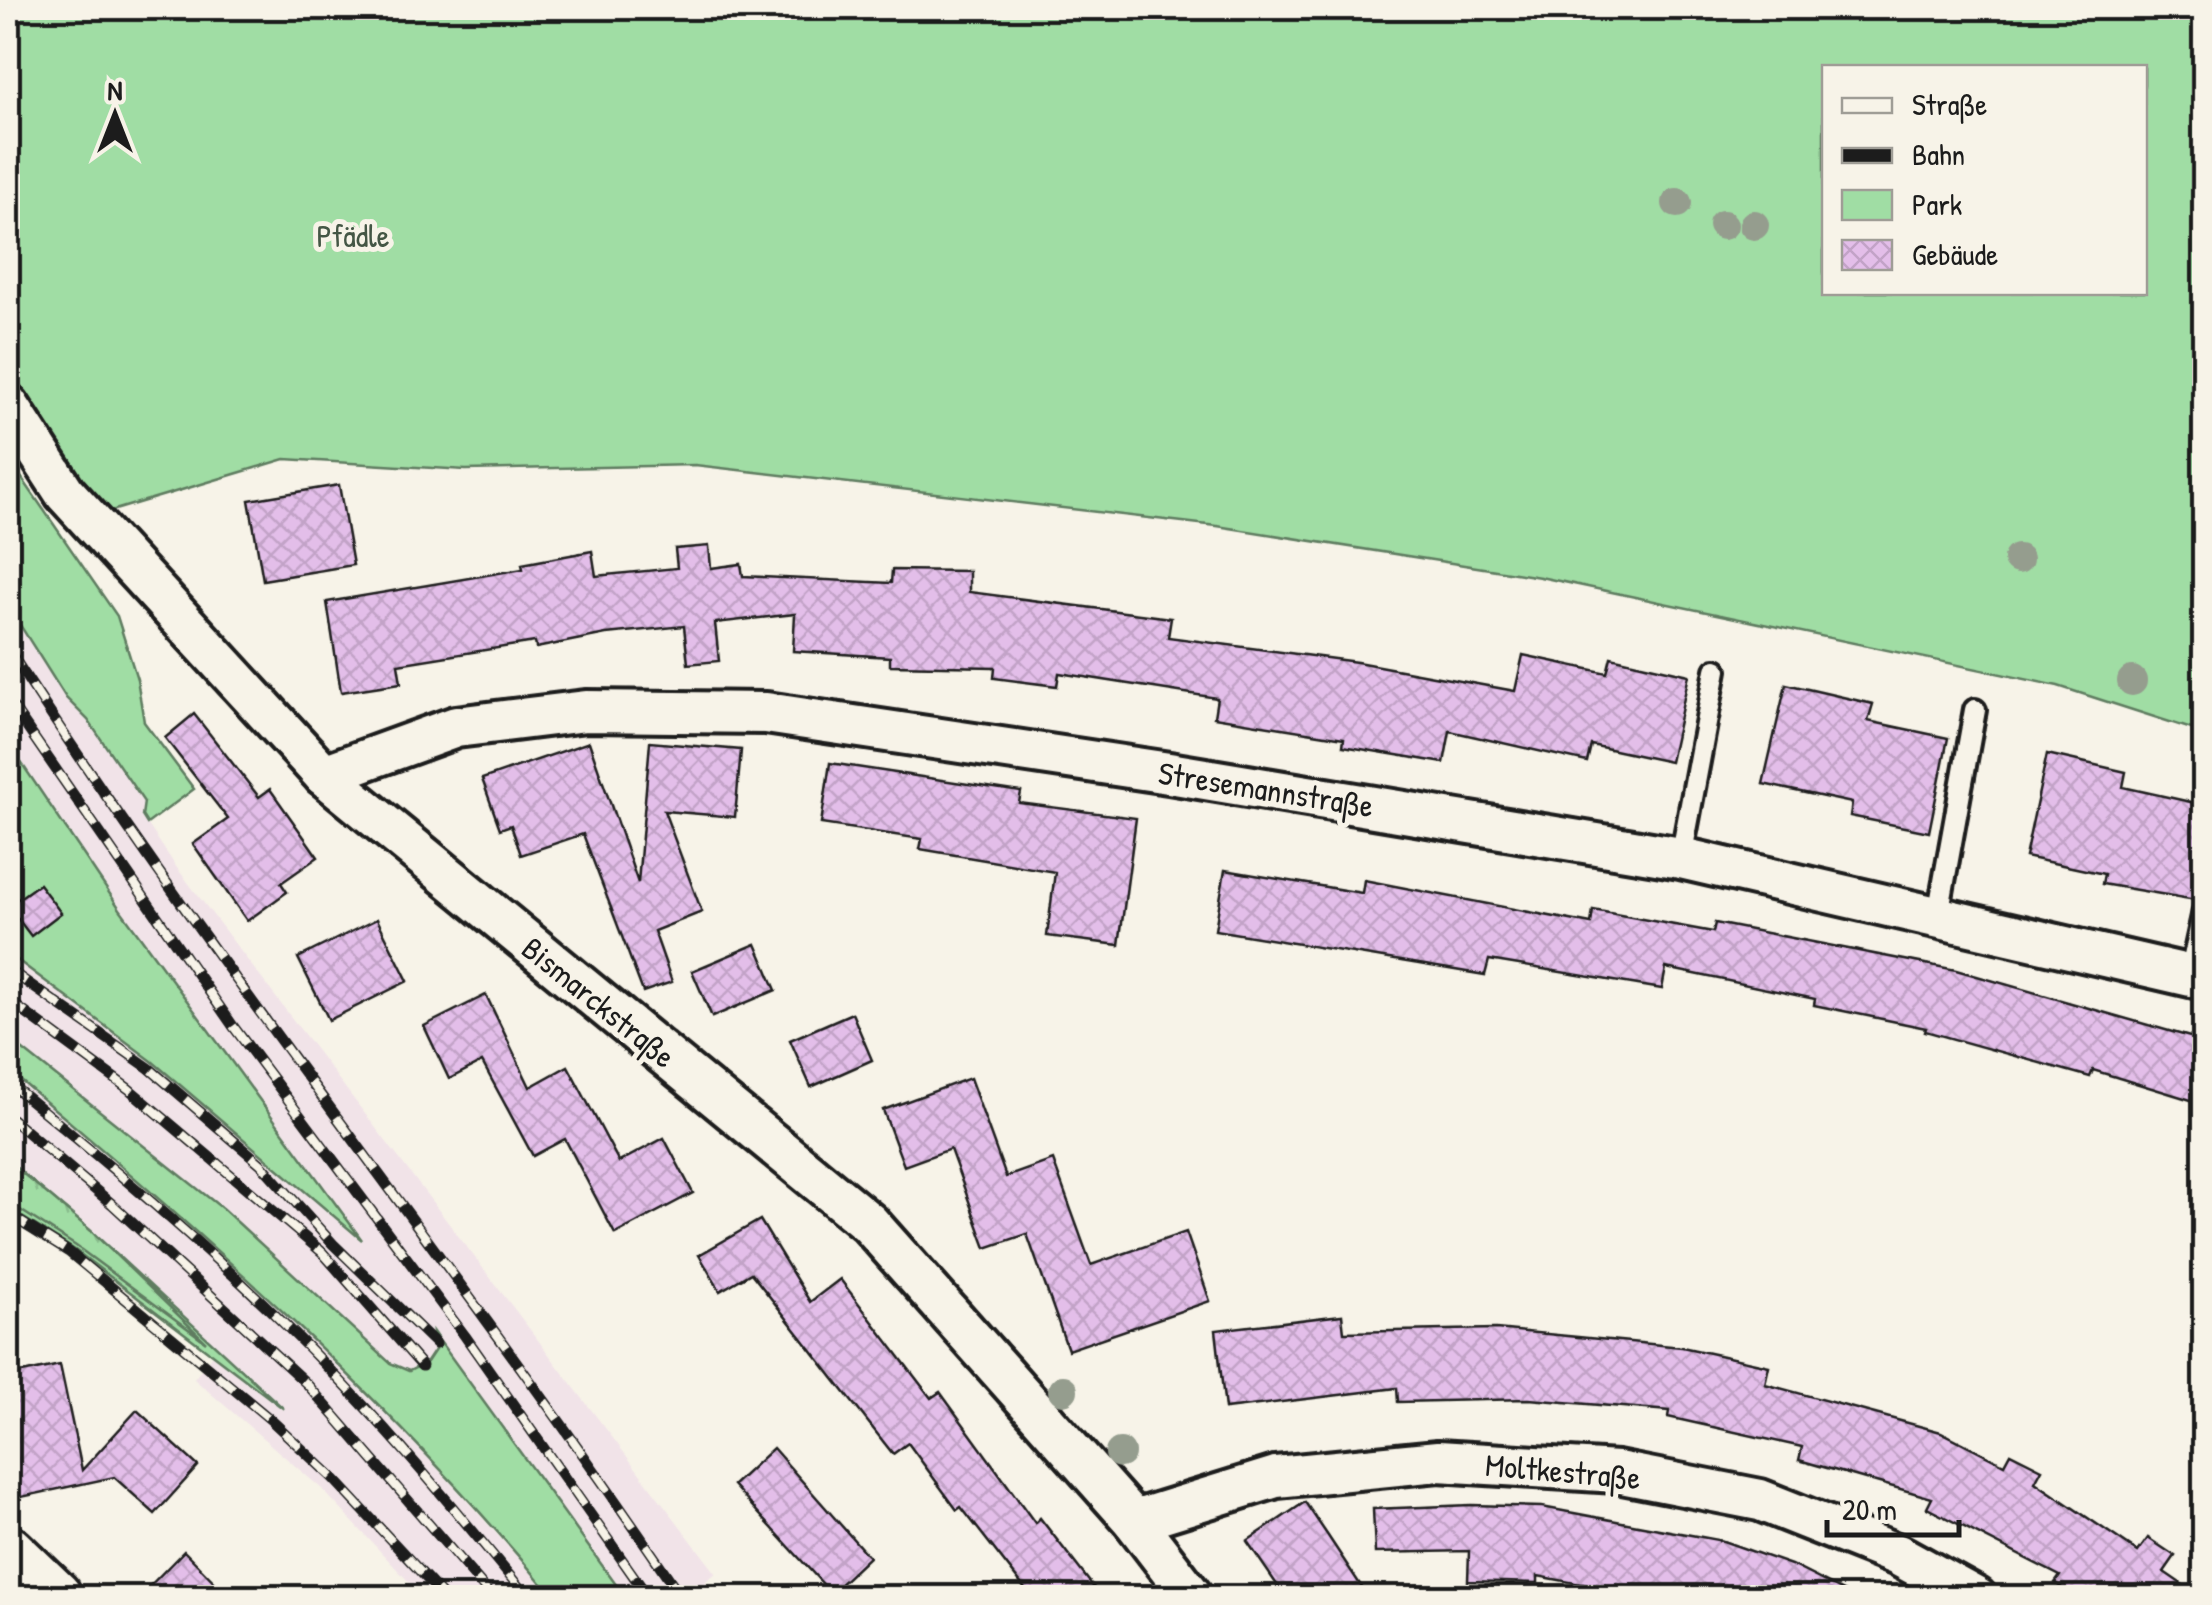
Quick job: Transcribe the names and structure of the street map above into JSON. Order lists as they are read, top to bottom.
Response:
{
  "streets": {
    "street": ["Stresemannstraße", "Bismarckstraße", "Moltkestraße"]
  },
  "crossings": [
    ["Stresemannstraße", "Bismarckstraße"],
    ["Bismarckstraße", "Moltkestraße"]
  ],
  "parks": ["Pfädle"],
  "legend": [
    "Straße",
    "Bahn",
    "Park",
    "Gebäude"
  ],
  "scale_bar": "20 m",
  "north": "top"
}
